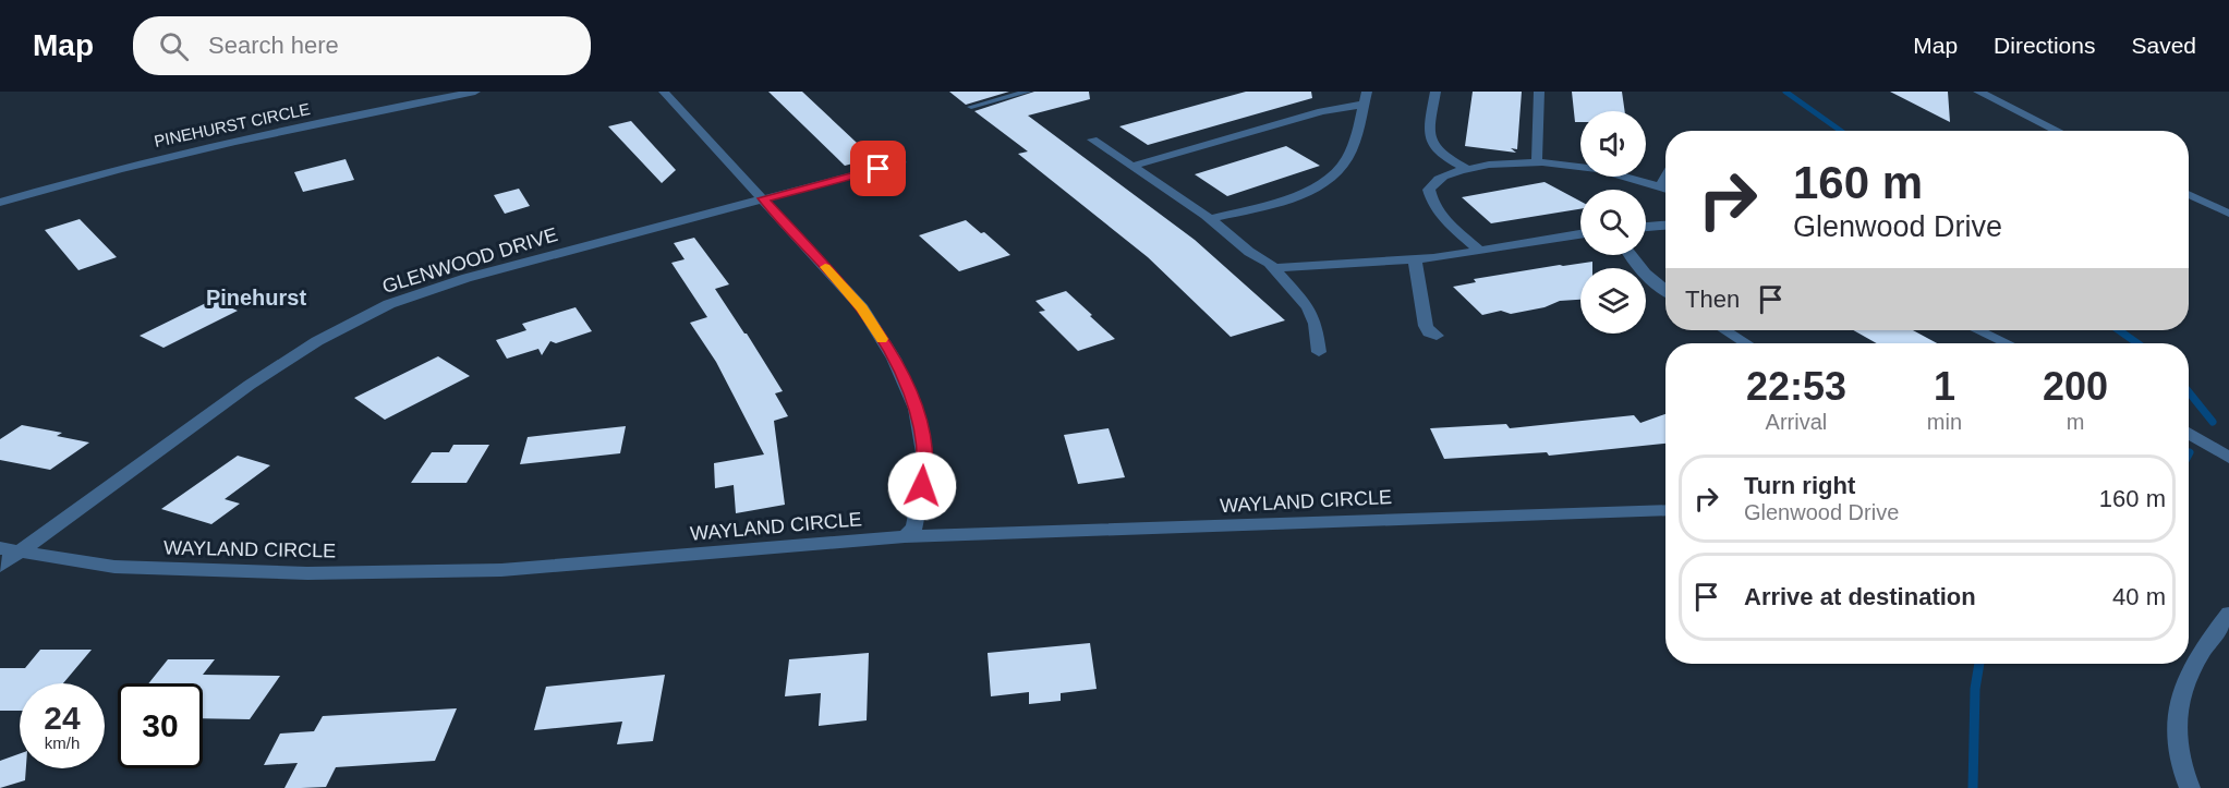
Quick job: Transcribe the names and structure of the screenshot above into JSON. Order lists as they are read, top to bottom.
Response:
{
  "streets": {
    "street": ["PINEHURST CIRCLE", "GLENWOOD DRIVE", "WAYLAND CIRCLE"]
  },
  "crossings": [
    ["GLENWOOD DRIVE", "WAYLAND CIRCLE"]
  ],
  "districts": ["Pinehurst"],
  "page": {
    "header": "Map",
    "search": "Search here",
    "nav": ["Map", "Directions", "Saved"],
    "turn": ["160 m", "Glenwood Drive"],
    "then": "Then",
    "eta": [
      "22:53",
      "Arrival",
      "1",
      "min",
      "200",
      "m"
    ],
    "list": [
      {
        "name": "Turn right",
        "note": "Glenwood Drive",
        "value": "160 m"
      },
      {
        "name": "Arrive at destination",
        "value": "40 m"
      }
    ],
    "speed": "24 km/h",
    "limit": "30"
  }
}
